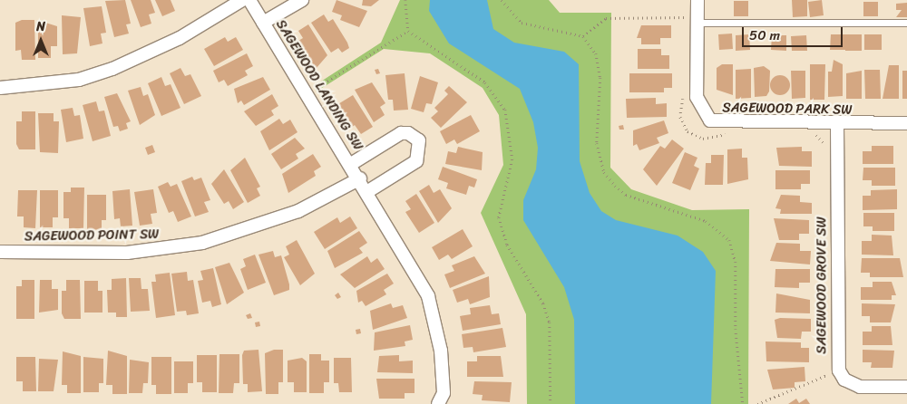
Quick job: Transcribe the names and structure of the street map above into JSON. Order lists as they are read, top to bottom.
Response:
{
  "streets": {
    "street": [
      "SAGEWOOD LANDING SW",
      "SAGEWOOD PARK SW",
      "SAGEWOOD POINT SW",
      "SAGEWOOD GROVE SW"
    ]
  },
  "crossings": [
    ["SAGEWOOD LANDING SW", "SAGEWOOD POINT SW"],
    ["SAGEWOOD PARK SW", "SAGEWOOD GROVE SW"]
  ],
  "scale_bar": "50 m",
  "north": "top"
}
